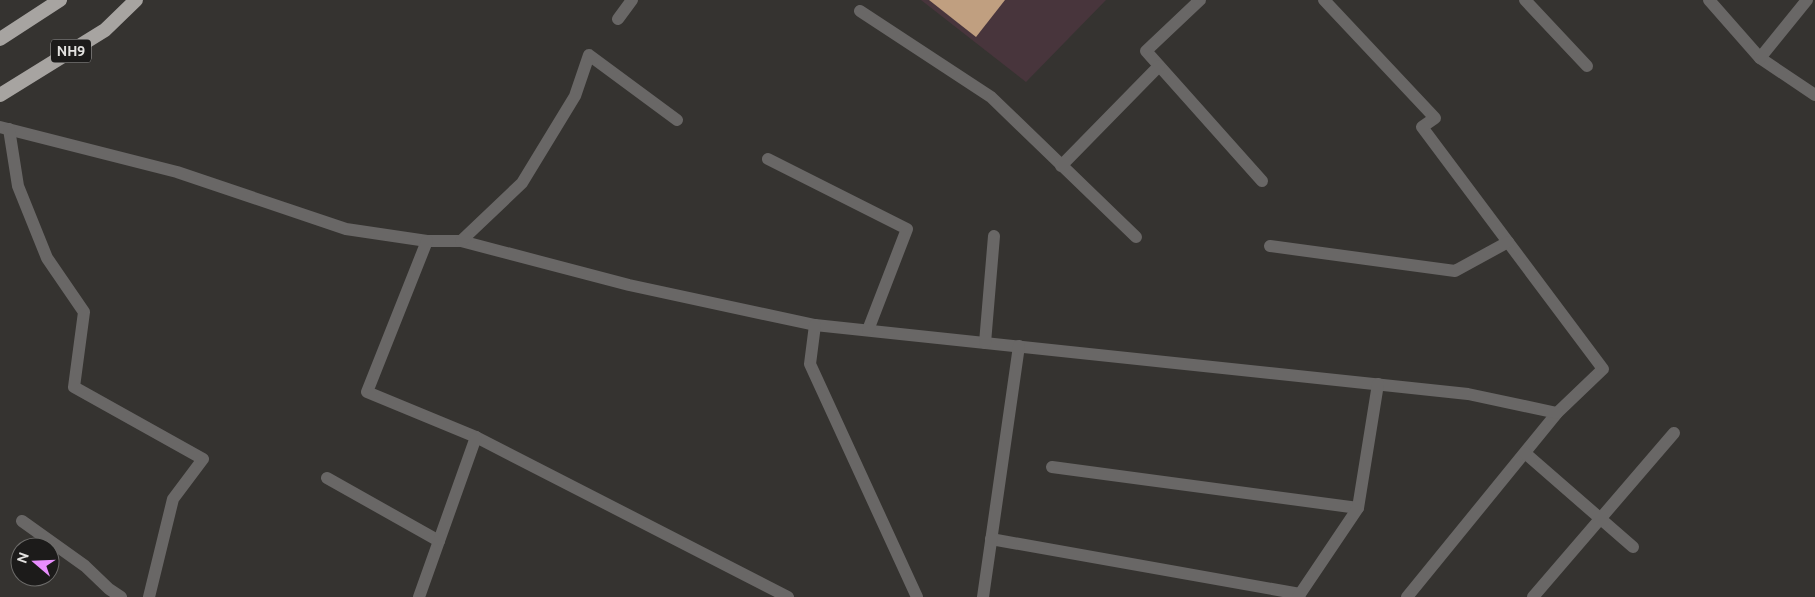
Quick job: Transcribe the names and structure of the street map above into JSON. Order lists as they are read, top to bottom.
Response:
{
  "streets": {
    "highway": ["NH9"]
  },
  "north": "left"
}
